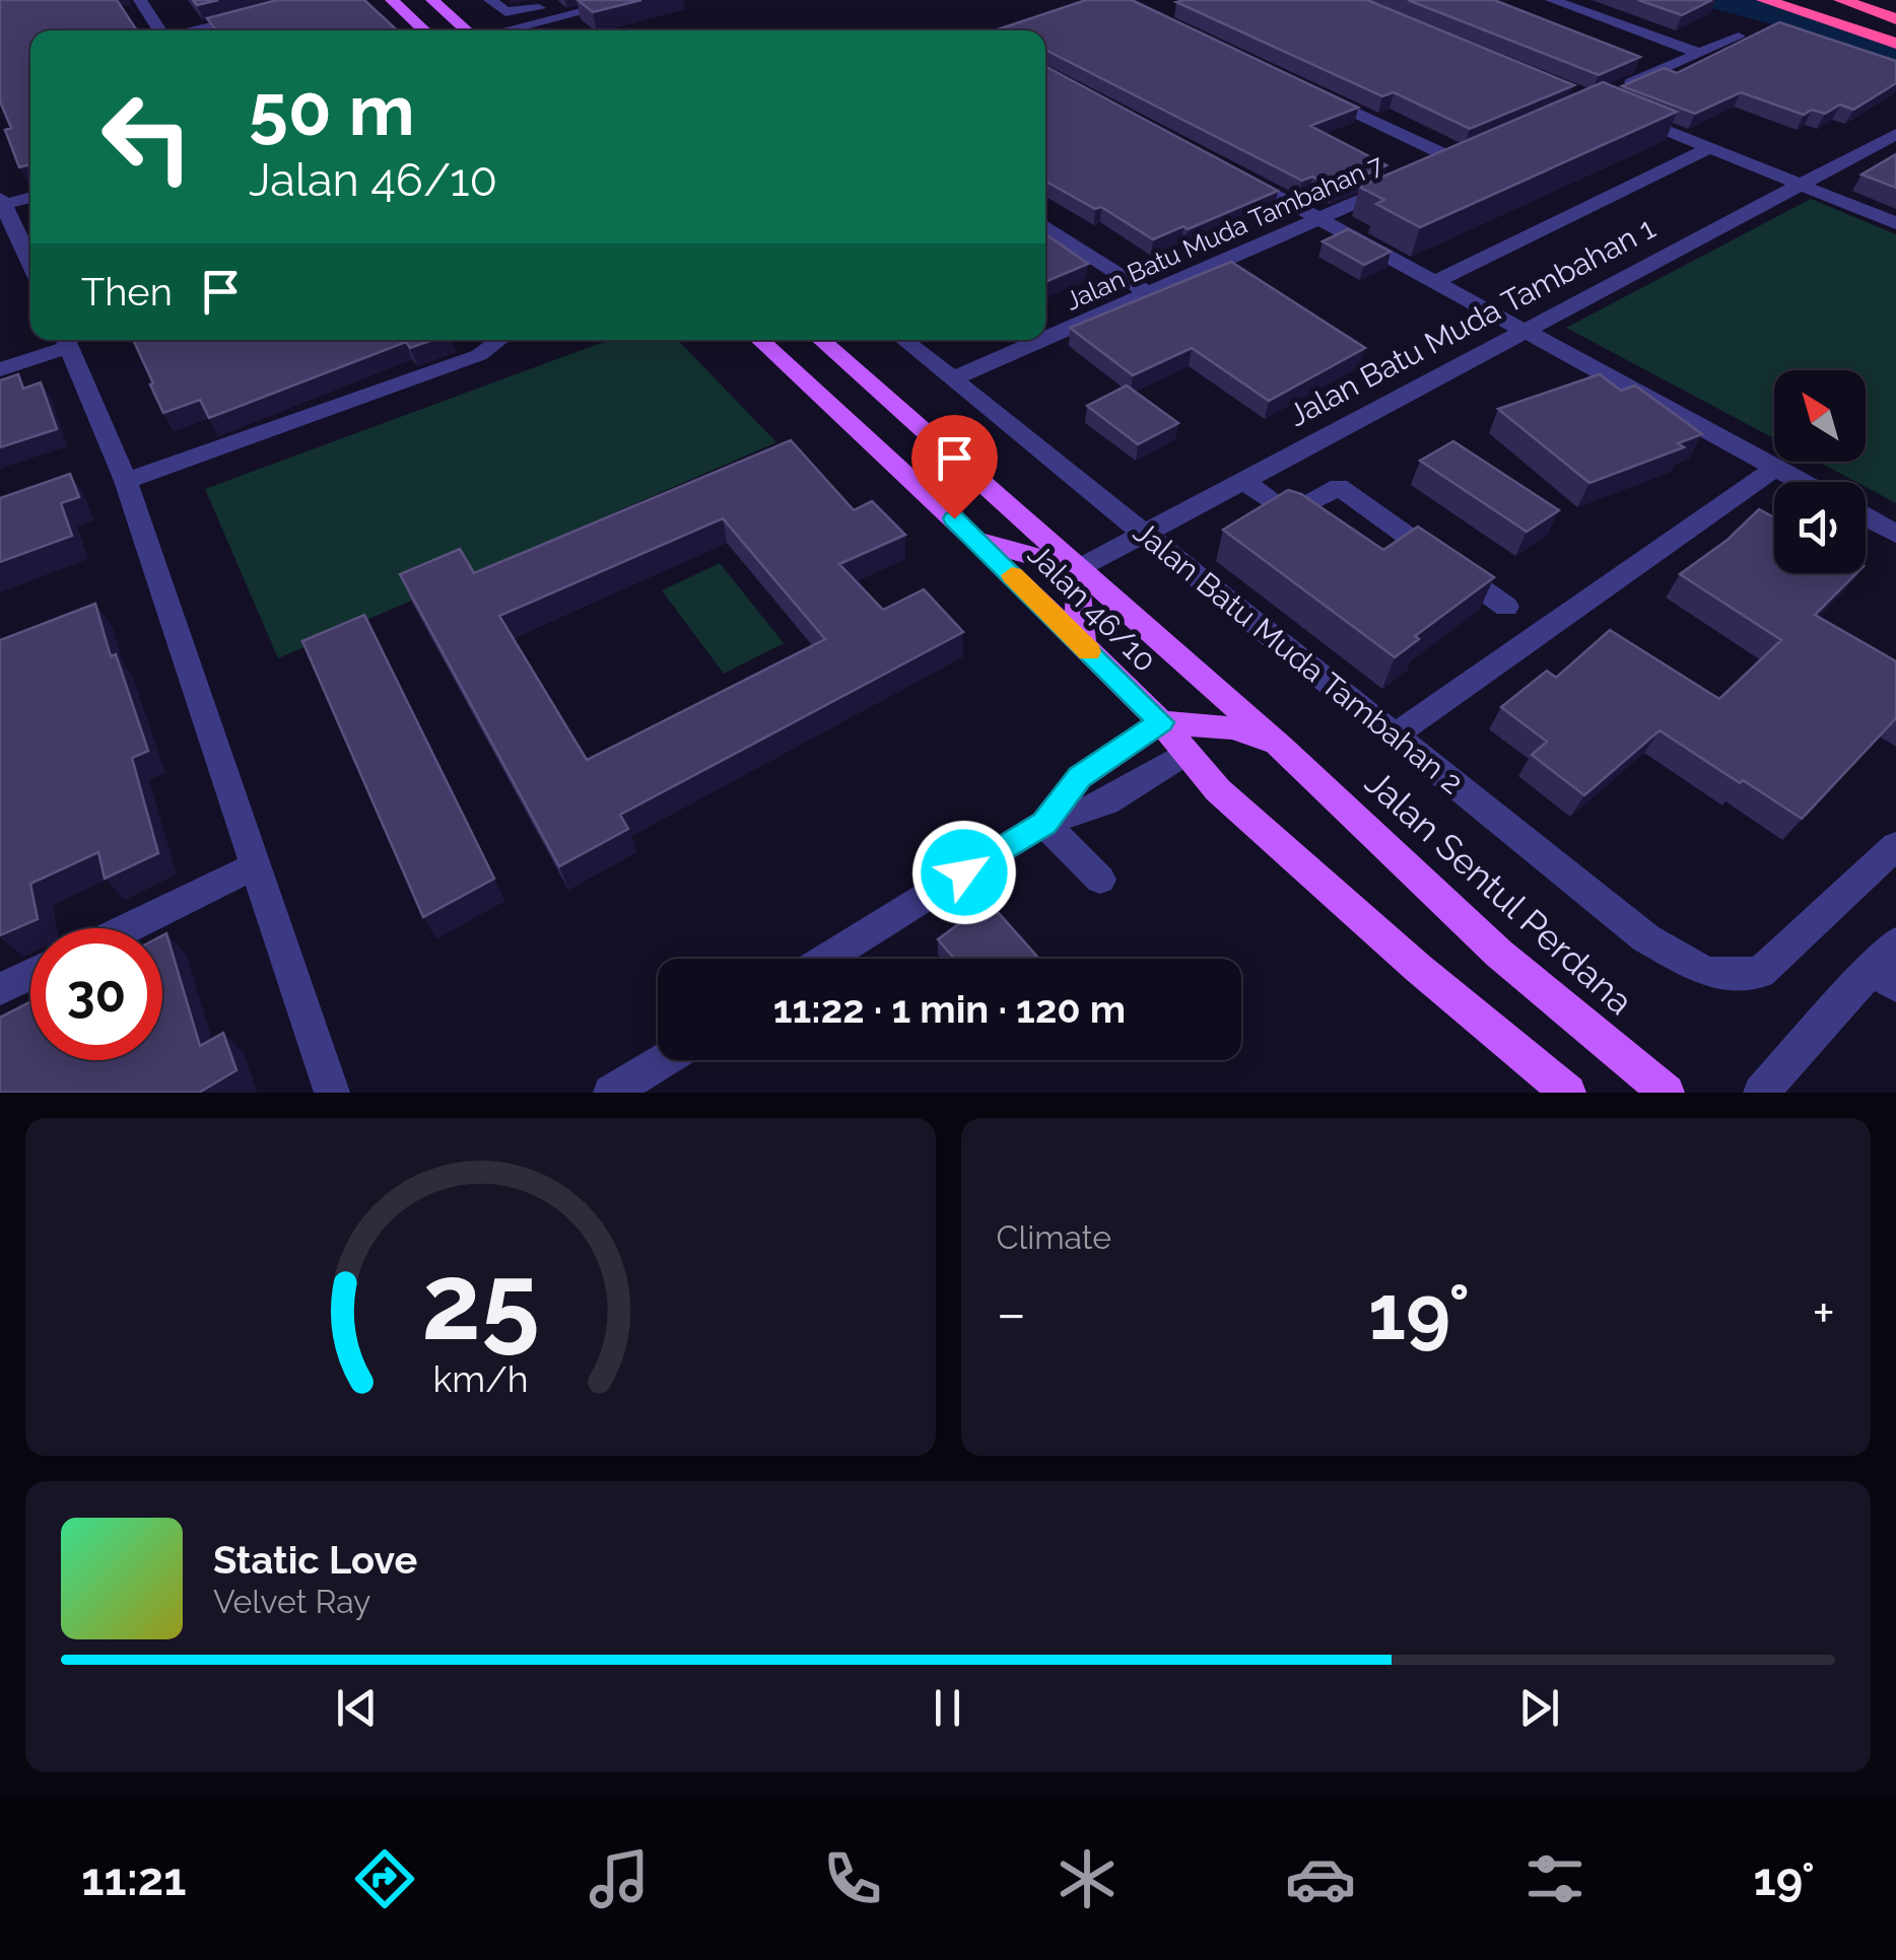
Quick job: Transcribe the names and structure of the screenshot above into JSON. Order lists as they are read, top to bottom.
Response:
{
  "streets": {
    "main road": ["Jalan 46/10", "Jalan Sentul Perdana"],
    "street": ["Jalan Batu Muda Tambahan 7", "Jalan Batu Muda Tambahan 1", "Jalan Batu Muda Tambahan 2"]
  },
  "crossings": [
    ["Jalan Batu Muda Tambahan 7", "Jalan Batu Muda Tambahan 2"],
    ["Jalan Batu Muda Tambahan 1", "Jalan 46/10"],
    ["Jalan Batu Muda Tambahan 1", "Jalan Batu Muda Tambahan 2"],
    ["Jalan 46/10", "Jalan Sentul Perdana"]
  ],
  "north": "top left",
  "page": {
    "turn": ["50 m", "Jalan 46/10"],
    "then": "Then",
    "limit": "30",
    "trip": "11:22 · 1 min · 120 m",
    "tile": "Climate",
    "heat": ["−", "19°", "+"],
    "song": ["Static Love", "Velvet Ray"],
    "tabs": ["11:21", "19°"],
    "gauge": ["25", "km/h"]
  }
}
